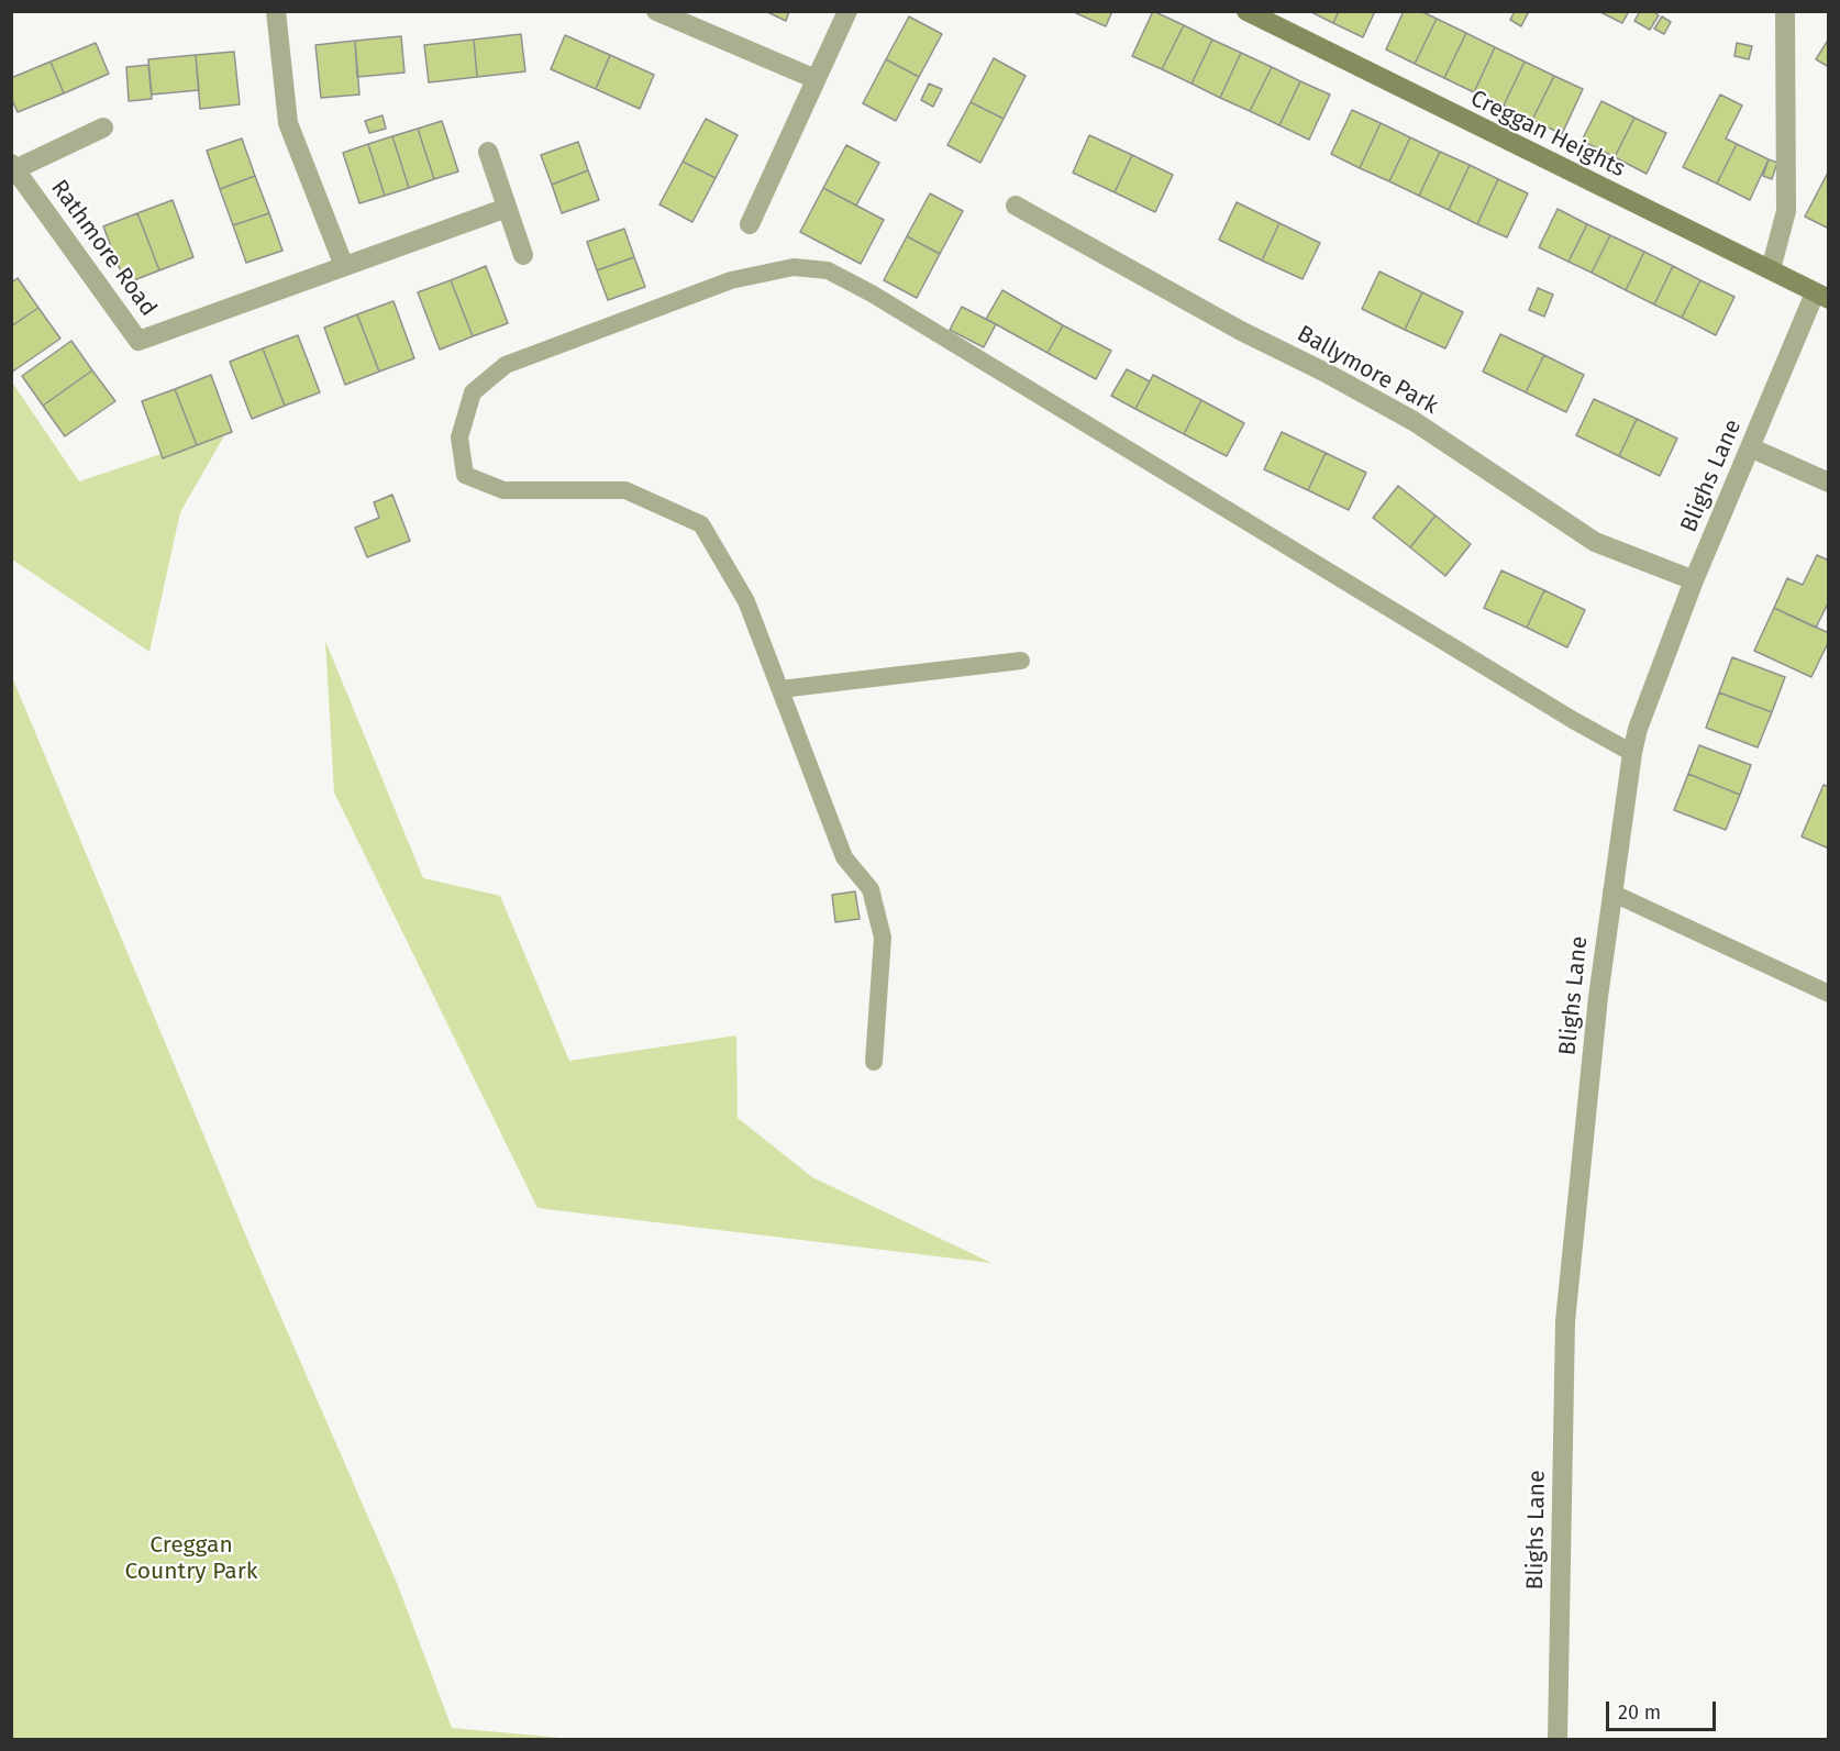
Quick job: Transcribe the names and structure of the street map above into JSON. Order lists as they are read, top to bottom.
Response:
{
  "streets": {
    "street": [
      "Creggan Heights",
      "Rathmore Road",
      "Ballymore Park",
      "Blighs Lane"
    ]
  },
  "crossings": [
    ["Creggan Heights", "Blighs Lane"],
    ["Ballymore Park", "Blighs Lane"]
  ],
  "parks": ["Creggan Country Park"],
  "scale_bar": "20 m"
}
